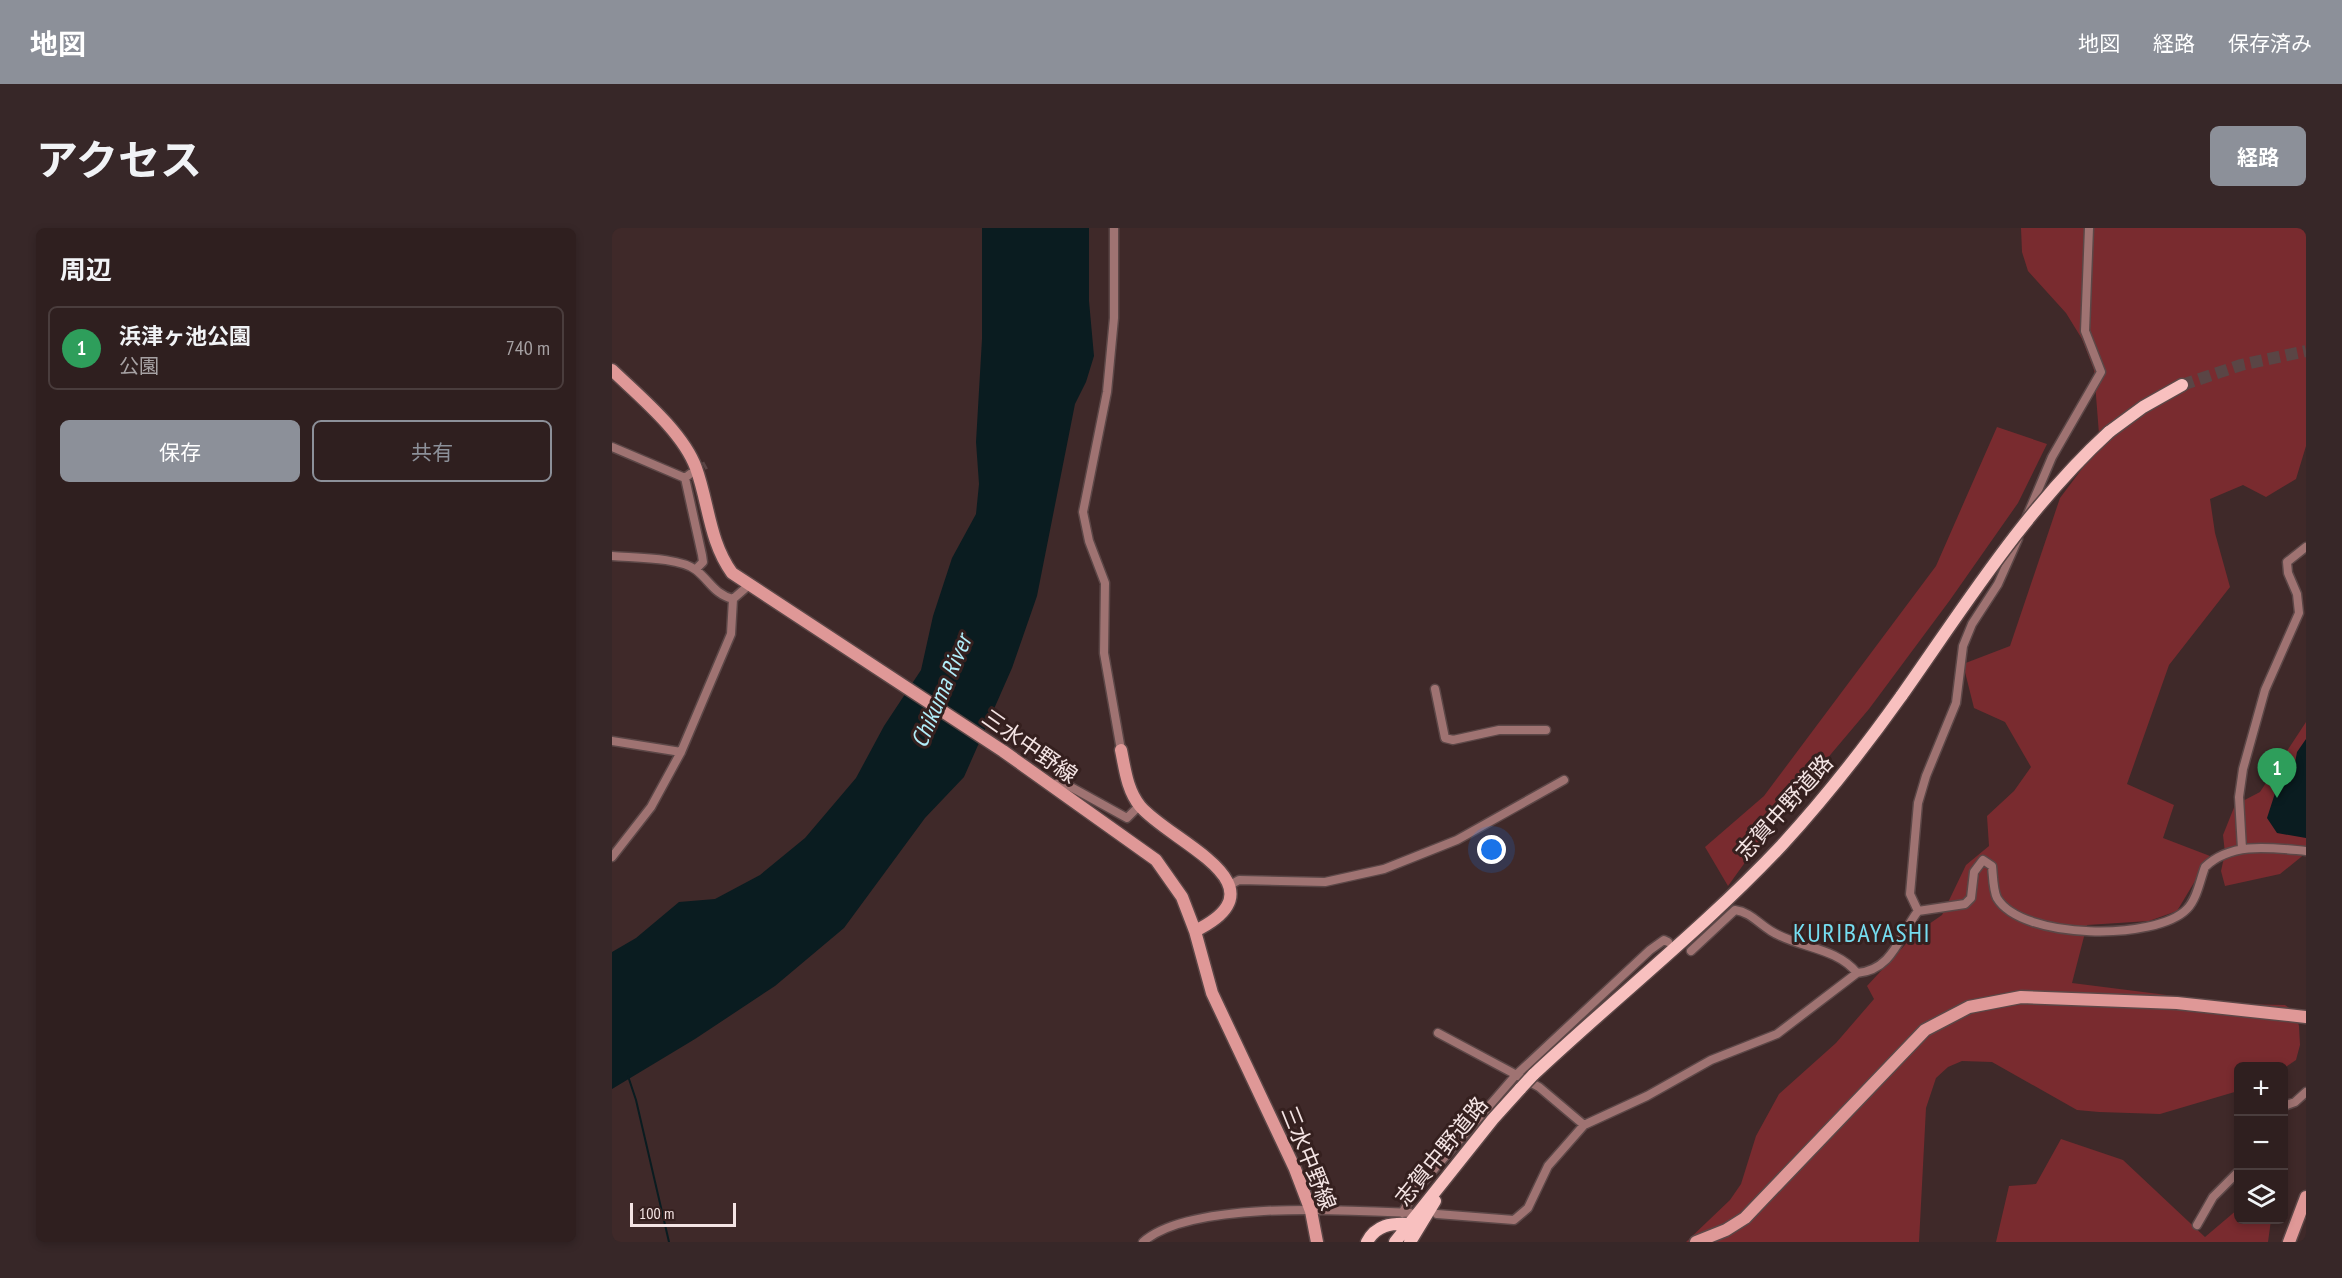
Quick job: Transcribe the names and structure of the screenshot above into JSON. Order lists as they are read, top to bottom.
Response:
{
  "streets": {
    "main road": ["三水中野線", "志賀中野道路"]
  },
  "districts": ["KURIBAYASHI"],
  "water": ["Chikuma River"],
  "scale_bar": "100 m",
  "page": {
    "header": "地図",
    "nav": ["地図", "経路", "保存済み"],
    "title": "アクセス",
    "buttons": [
      "経路",
      ["保存", "共有"]
    ],
    "heading": "周辺",
    "list": [
      {
        "mark": "1",
        "name": "浜津ヶ池公園",
        "note": "公園",
        "value": "740 m"
      }
    ],
    "pins": "1",
    "map_buttons": ["+", "−"],
    "scale": "100 m"
  }
}
